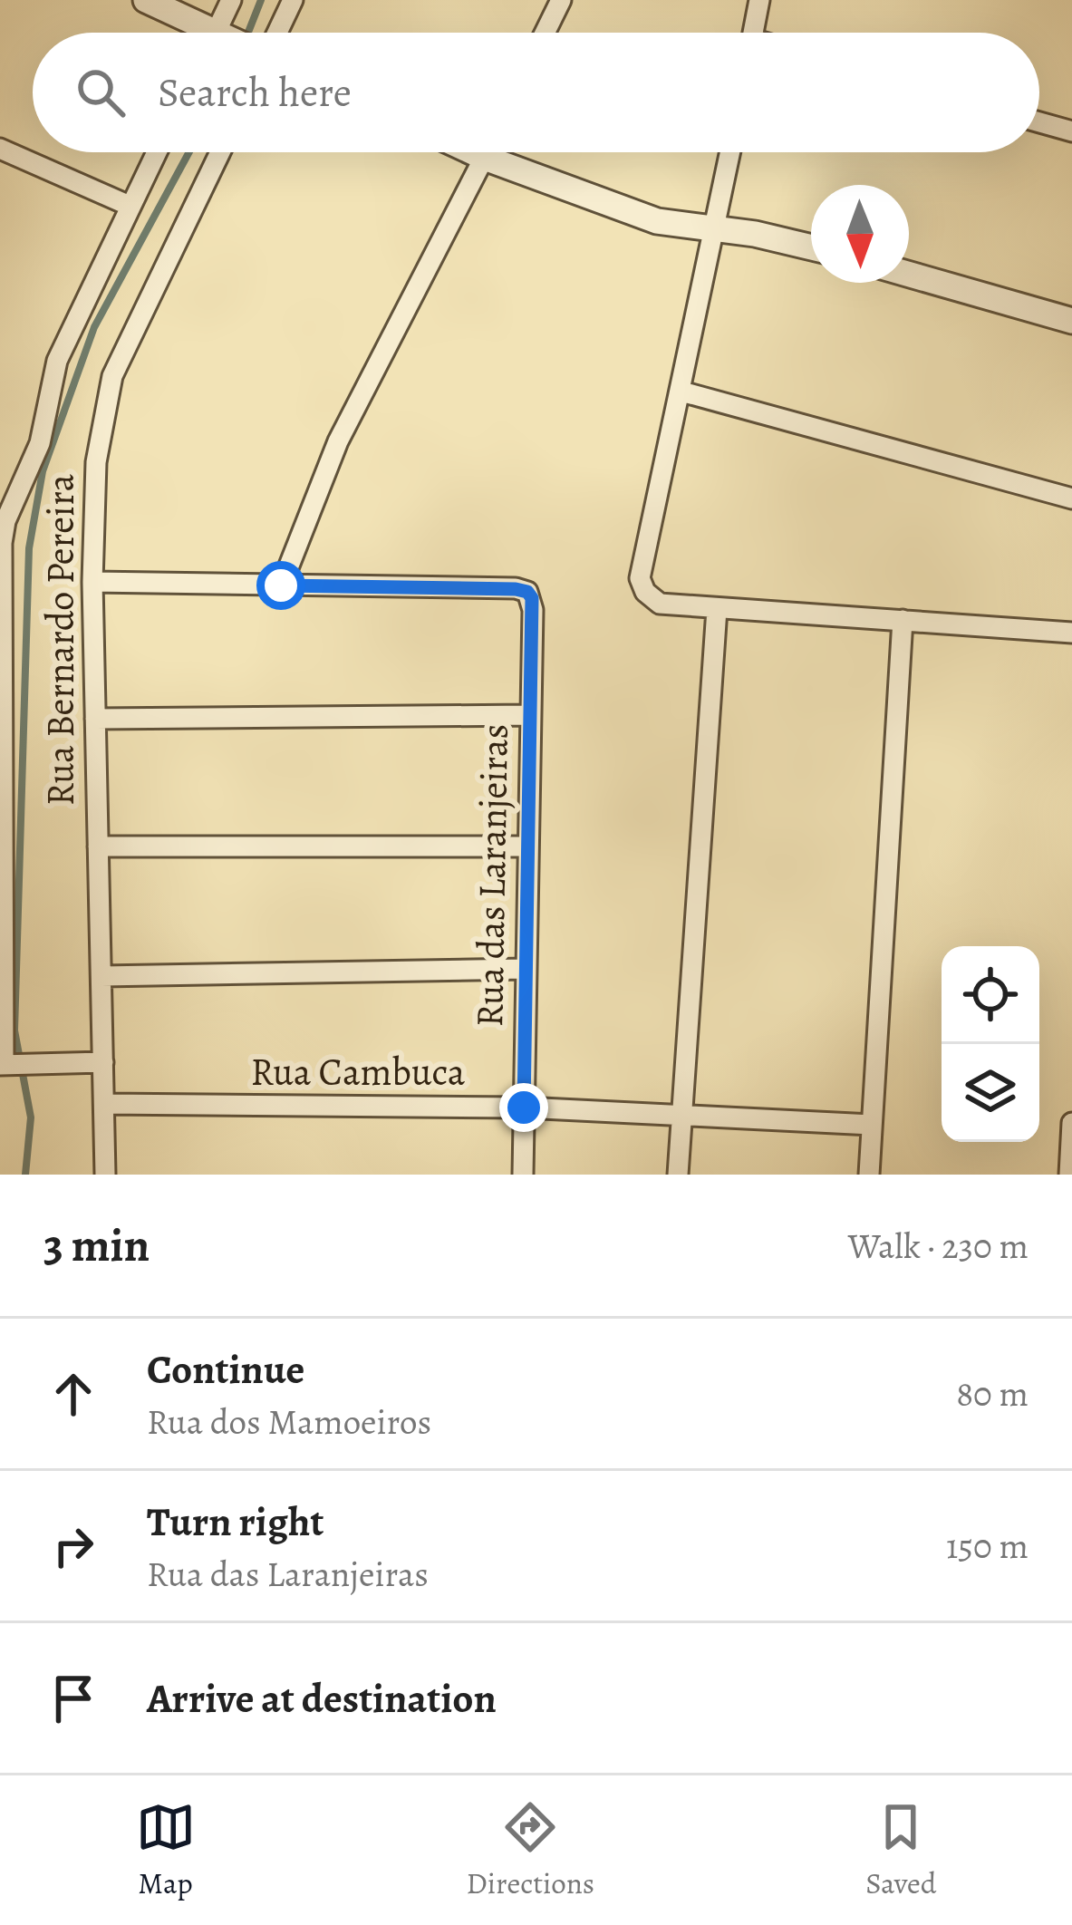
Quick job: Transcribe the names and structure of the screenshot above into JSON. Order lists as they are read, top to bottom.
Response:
{
  "streets": {
    "street": ["Rua Bernardo Pereira", "Rua das Laranjeiras", "Rua Cambuca"]
  },
  "crossings": [
    ["Rua Bernardo Pereira", "Rua Cambuca"],
    ["Rua das Laranjeiras", "Rua Cambuca"]
  ],
  "north": "bottom",
  "page": {
    "search": "Search here",
    "heading": ["3 min", "Walk · 230 m"],
    "list": [
      ["Continue", "Rua dos Mamoeiros", "80 m"],
      ["Turn right", "Rua das Laranjeiras", "150 m"],
      "Arrive at destination"
    ],
    "nav": ["Map", "Directions", "Saved"]
  }
}
